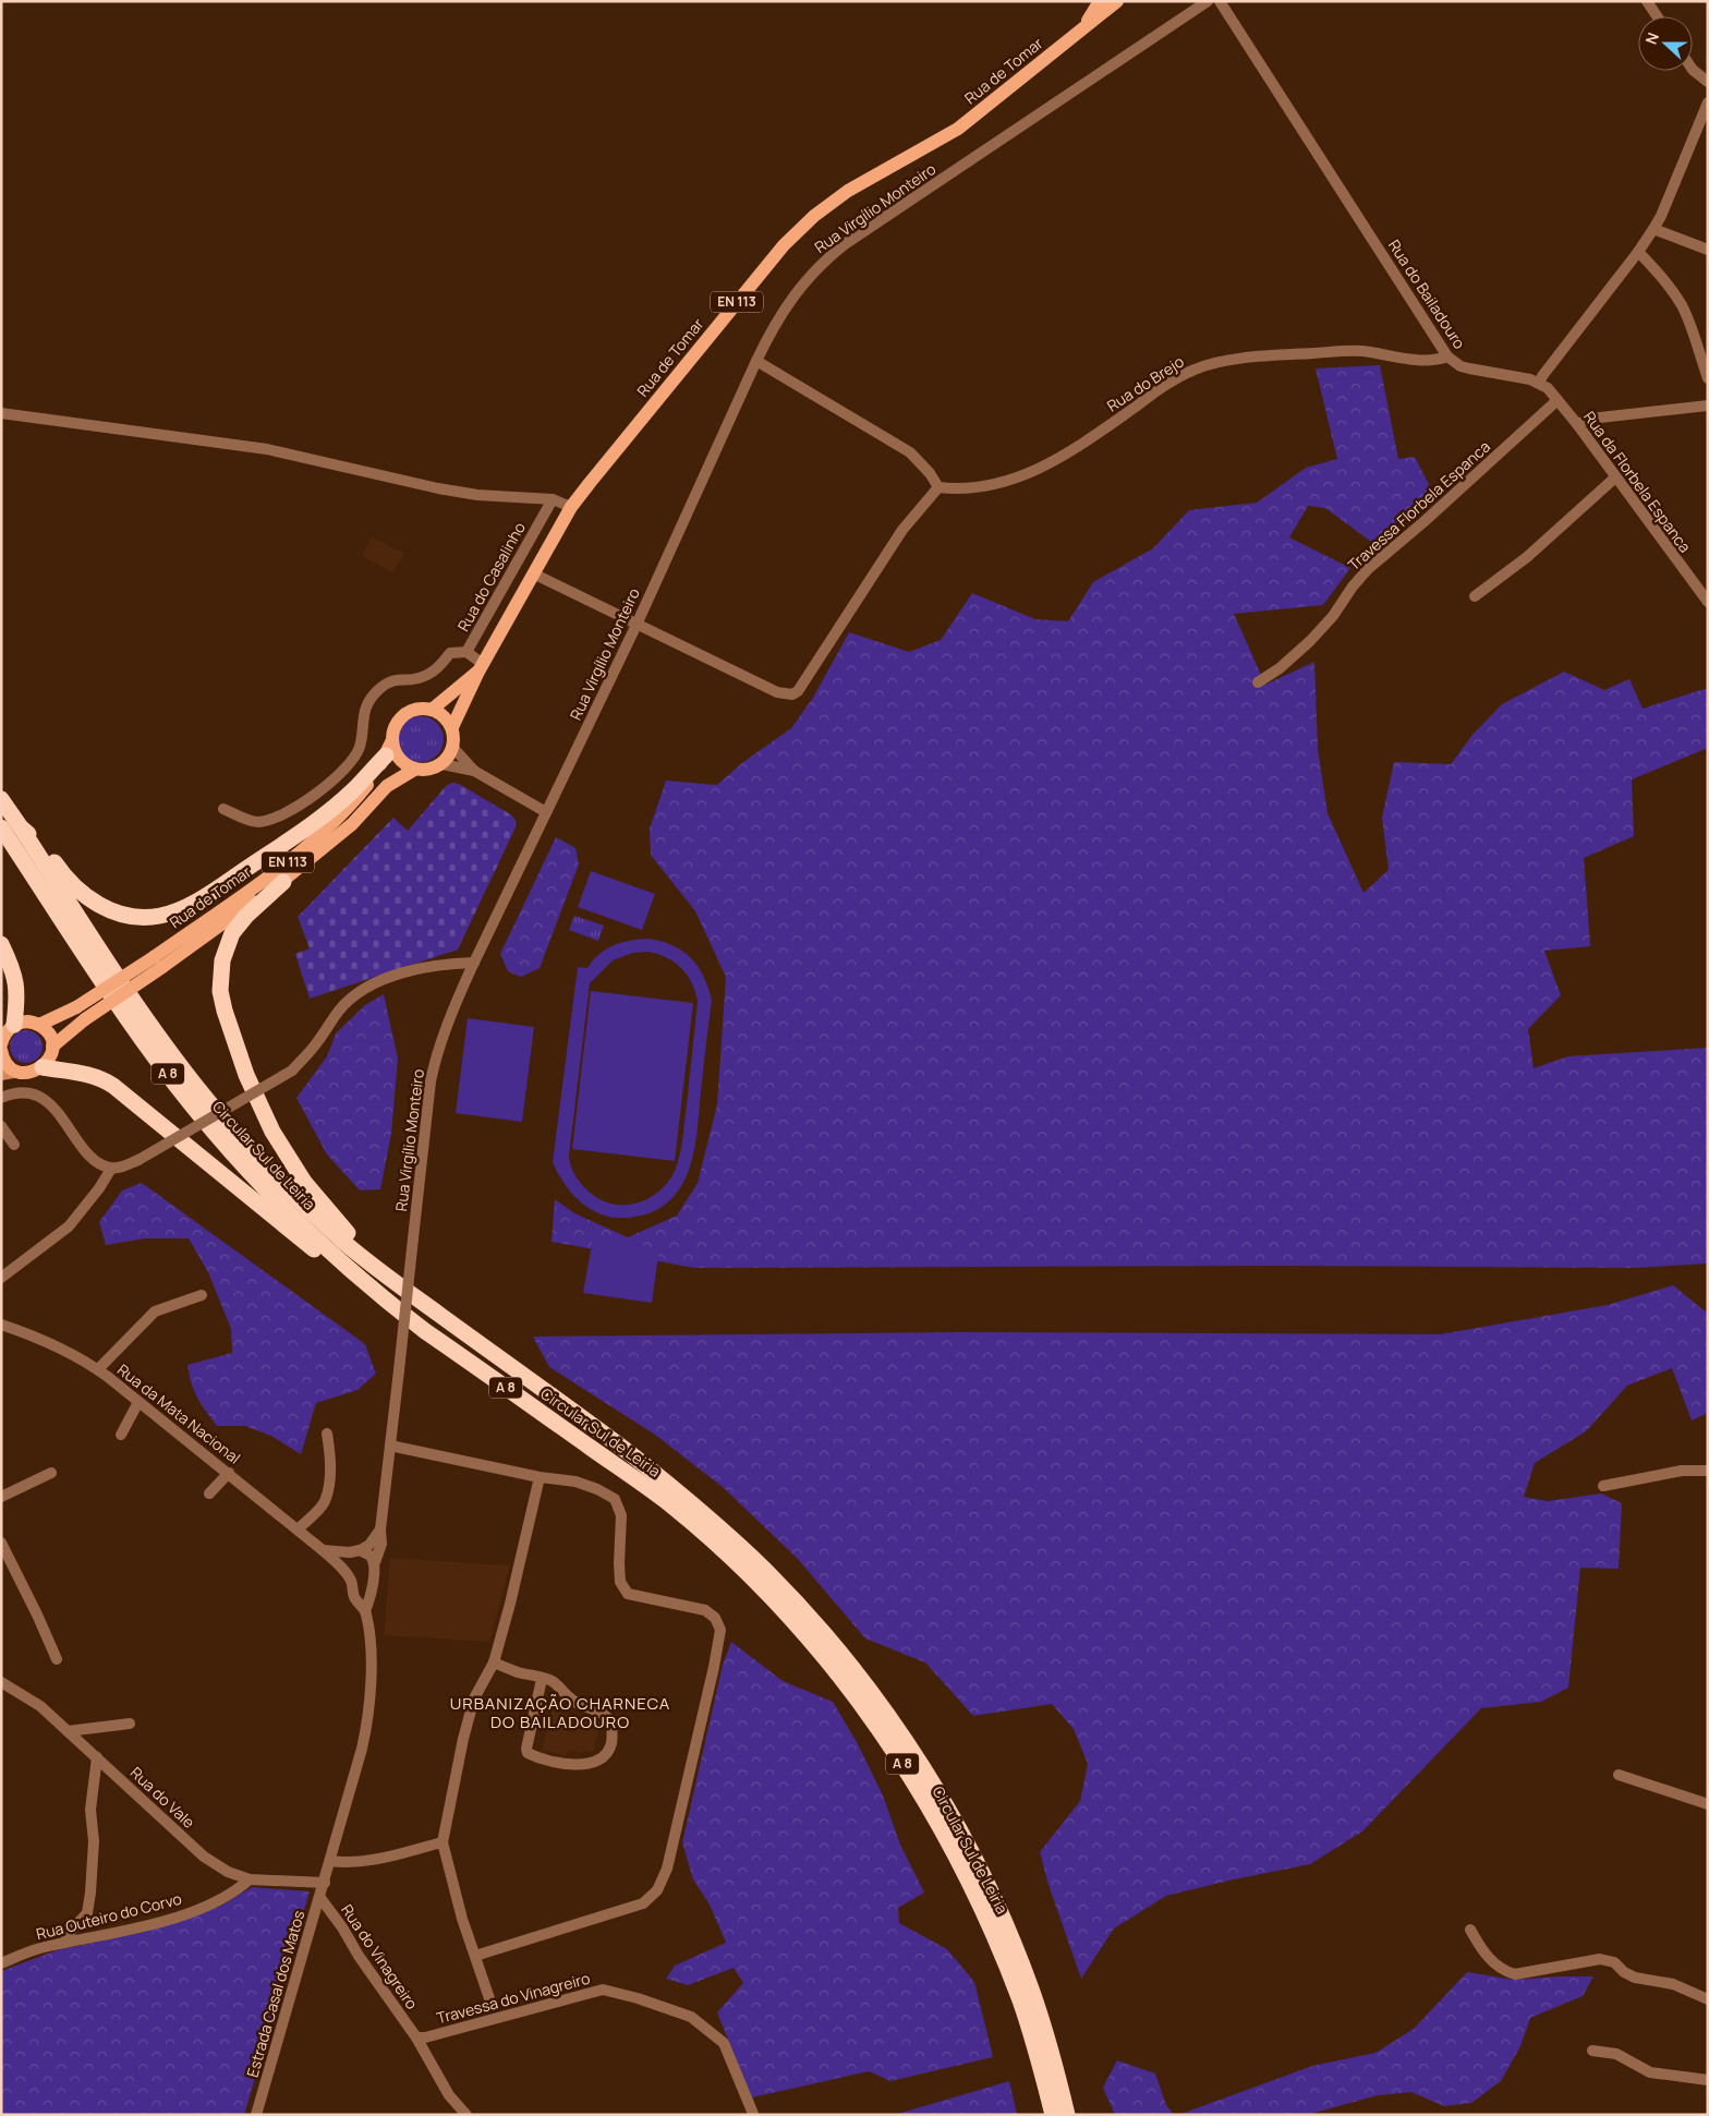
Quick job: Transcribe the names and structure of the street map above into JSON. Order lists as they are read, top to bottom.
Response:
{
  "streets": {
    "highway": ["A 8", "Circular Sul de Leiria"],
    "main road": ["Rua de Tomar", "EN 113"],
    "street": [
      "Rua Virgílio Monteiro",
      "Rua do Bailadouro",
      "Rua do Brejo",
      "Rua da Florbela Espanca",
      "Travessa Florbela Espanca",
      "Rua do Casalinho",
      "Rua da Mata Nacional",
      "Rua do Vale",
      "Rua Outeiro do Corvo",
      "Rua do Vinagreiro",
      "Estrada Casal dos Matos",
      "Travessa do Vinagreiro"
    ]
  },
  "crossings": [
    ["Rua de Tomar", "Rua do Casalinho"],
    ["Rua Virgílio Monteiro", "Rua da Mata Nacional"],
    ["Rua do Bailadouro", "Rua do Brejo"],
    ["Rua do Bailadouro", "Rua da Florbela Espanca"],
    ["Rua da Florbela Espanca", "Travessa Florbela Espanca"],
    ["A 8", "Circular Sul de Leiria"],
    ["Rua da Mata Nacional", "Rua do Vale"],
    ["Rua da Mata Nacional", "Estrada Casal dos Matos"],
    ["Rua do Vale", "Rua Outeiro do Corvo"],
    ["Rua do Vale", "Estrada Casal dos Matos"],
    ["Rua do Vinagreiro", "Estrada Casal dos Matos"],
    ["Rua do Vinagreiro", "Travessa do Vinagreiro"]
  ],
  "districts": ["URBANIZAÇÃO CHARNECA DO BAILADOURO"],
  "north": "left"
}
